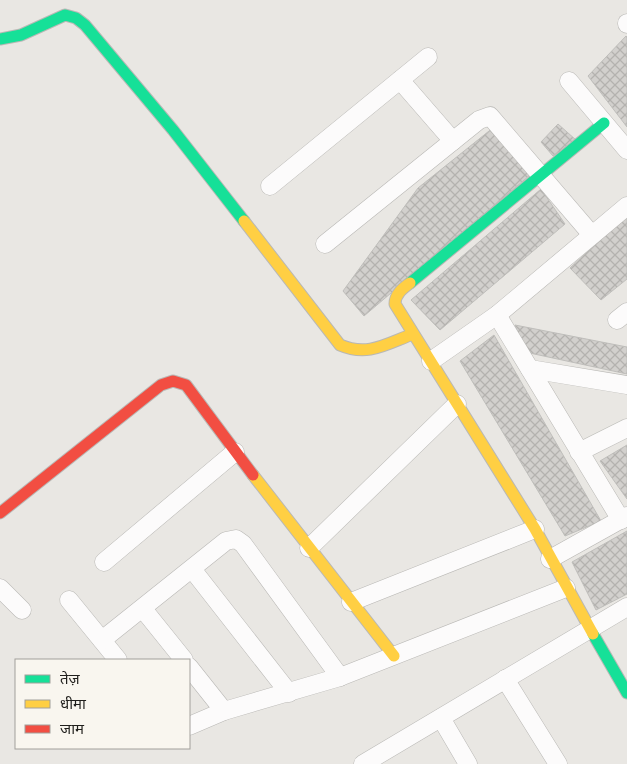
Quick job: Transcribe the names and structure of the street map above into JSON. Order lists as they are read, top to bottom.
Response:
{
  "legend": ["तेज़", "धीमा", "जाम"]
}
